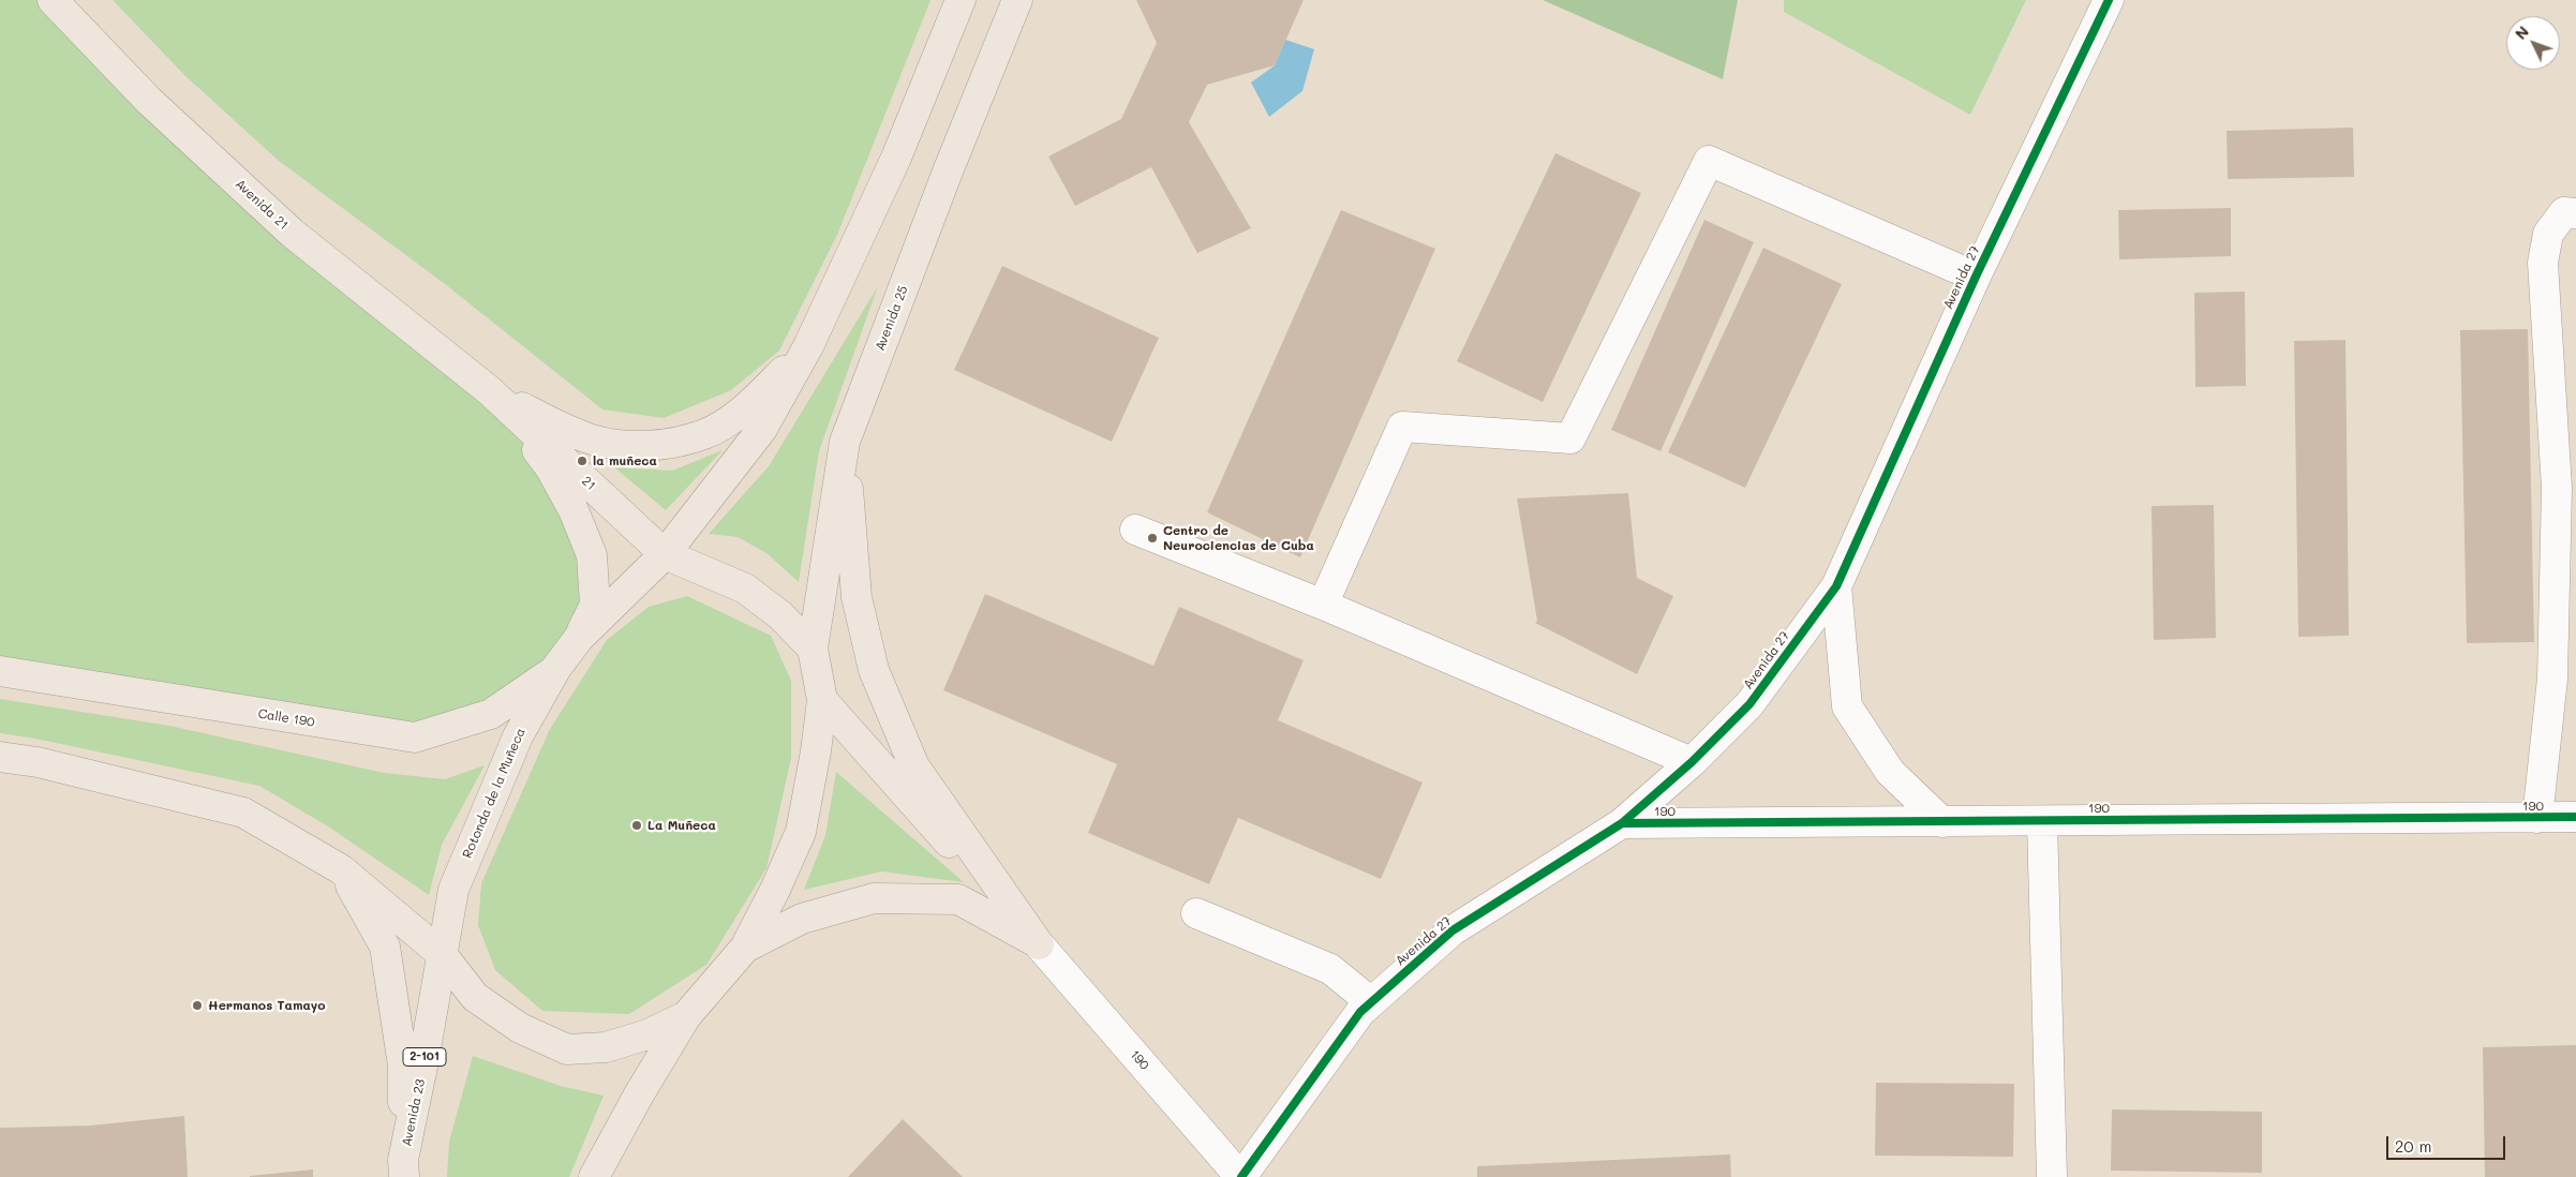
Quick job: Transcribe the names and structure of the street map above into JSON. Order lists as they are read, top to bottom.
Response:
{
  "streets": {
    "main road": [
      "Avenida 21",
      "Avenida 25",
      "21",
      "Calle 190",
      "Rotonda de la Muñeca",
      "2-101",
      "Avenida 23"
    ],
    "street": ["Avenida 27", "190"]
  },
  "crossings": [
    ["Avenida 21", "21"],
    ["Avenida 27", "190"],
    ["21", "Rotonda de la Muñeca"],
    ["Calle 190", "Rotonda de la Muñeca"],
    ["Rotonda de la Muñeca", "Avenida 23"]
  ],
  "places": [
    "la muñeca",
    "Centro de Neurociencias de Cuba",
    "La Muñeca",
    "Hermanos Tamayo"
  ],
  "scale_bar": "20 m",
  "north": "top left"
}
